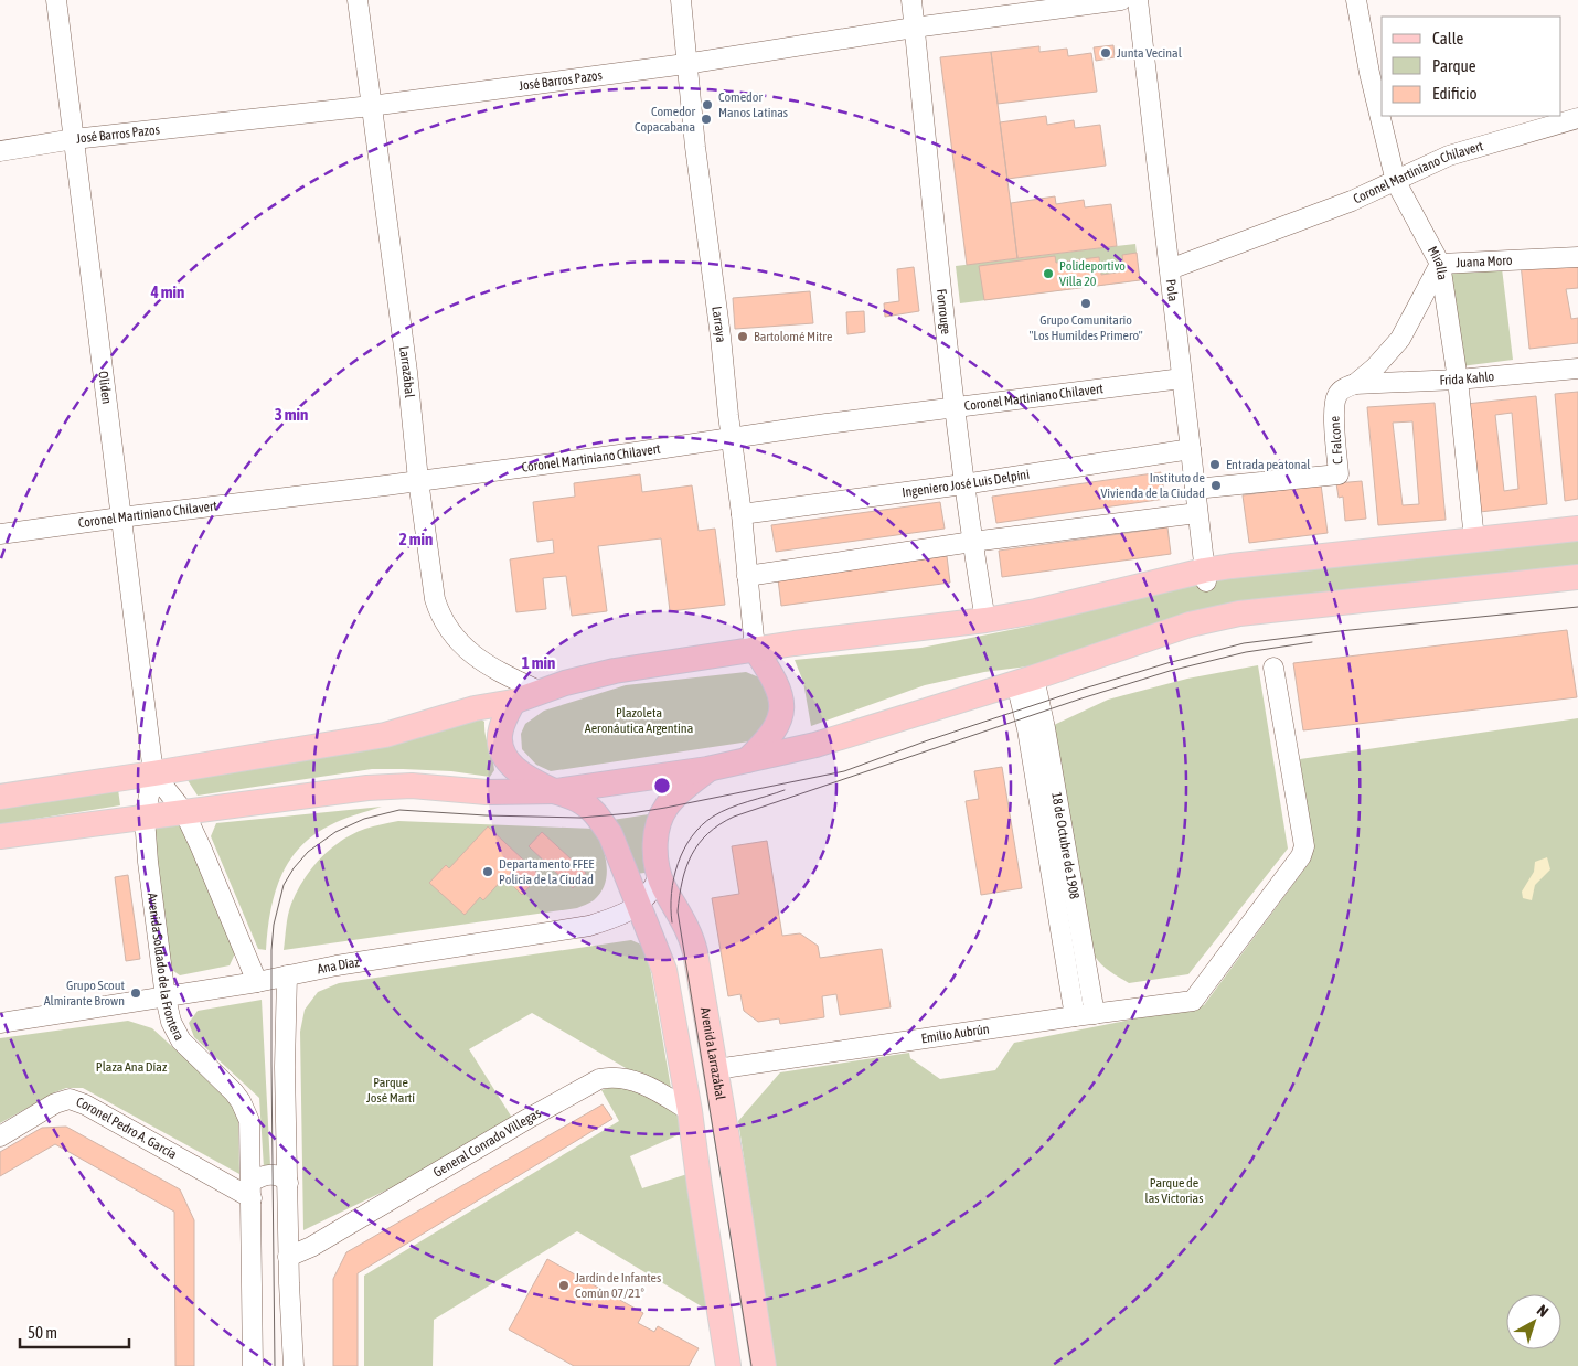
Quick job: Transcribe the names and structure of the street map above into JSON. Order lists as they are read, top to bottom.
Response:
{
  "streets": {
    "main road": ["Avenida Larrazábal"],
    "street": [
      "José Barros Pazos",
      "Coronel Martiniano Chilavert",
      "Juana Moro",
      "Miralla",
      "Pola",
      "Fonrouge",
      "Larraya",
      "Larrazábal",
      "Frida Kahlo",
      "Oliden",
      "C. Falcone",
      "Ingeniero José Luis Delpini",
      "18 de Octubre de 1908",
      "Avenida Soldado de la Frontera",
      "Ana Díaz",
      "Emilio Aubrún",
      "Coronel Pedro A. García",
      "General Conrado Villegas"
    ]
  },
  "crossings": [
    ["José Barros Pazos", "Fonrouge"],
    ["José Barros Pazos", "Larraya"],
    ["José Barros Pazos", "Larrazábal"],
    ["José Barros Pazos", "Oliden"],
    ["Coronel Martiniano Chilavert", "Miralla"],
    ["Coronel Martiniano Chilavert", "Pola"],
    ["Coronel Martiniano Chilavert", "Fonrouge"],
    ["Coronel Martiniano Chilavert", "Larraya"],
    ["Coronel Martiniano Chilavert", "Larrazábal"],
    ["Coronel Martiniano Chilavert", "Oliden"],
    ["Juana Moro", "Miralla"],
    ["Juana Moro", "Frida Kahlo"],
    ["Juana Moro", "C. Falcone"],
    ["Miralla", "Frida Kahlo"],
    ["Pola", "C. Falcone"],
    ["Pola", "Ingeniero José Luis Delpini"],
    ["Fonrouge", "Ingeniero José Luis Delpini"],
    ["Larraya", "Ingeniero José Luis Delpini"],
    ["Frida Kahlo", "C. Falcone"],
    ["Oliden", "Avenida Soldado de la Frontera"],
    ["18 de Octubre de 1908", "Emilio Aubrún"],
    ["Avenida Soldado de la Frontera", "Ana Díaz"],
    ["Avenida Soldado de la Frontera", "Coronel Pedro A. García"],
    ["Ana Díaz", "Avenida Larrazábal"],
    ["Emilio Aubrún", "Avenida Larrazábal"]
  ],
  "parks": [
    "Plazoleta Aeronáutica Argentina",
    "Plaza Ana Díaz",
    "Parque José Martí",
    "Parque de las Victorias"
  ],
  "places": [
    "Junta Vecinal",
    "Comedor Manos Latinas",
    "Comedor Copacabana",
    "Polideportivo Villa 20",
    "Grupo Comunitario \"Los Humildes Primero\"",
    "Bartolomé Mitre",
    "Entrada peatonal",
    "Instituto de Vivienda de la Ciudad",
    "Departamento FFEE Policía de la Ciudad",
    "Grupo Scout Almirante Brown",
    "Jardín de Infantes Común 07/21°"
  ],
  "legend": ["Calle", "Parque", "Edificio"],
  "scale_bar": "50 m",
  "north": "top right",
  "rings": [
    "4 min",
    "3 min",
    "2 min",
    "1 min"
  ]
}
